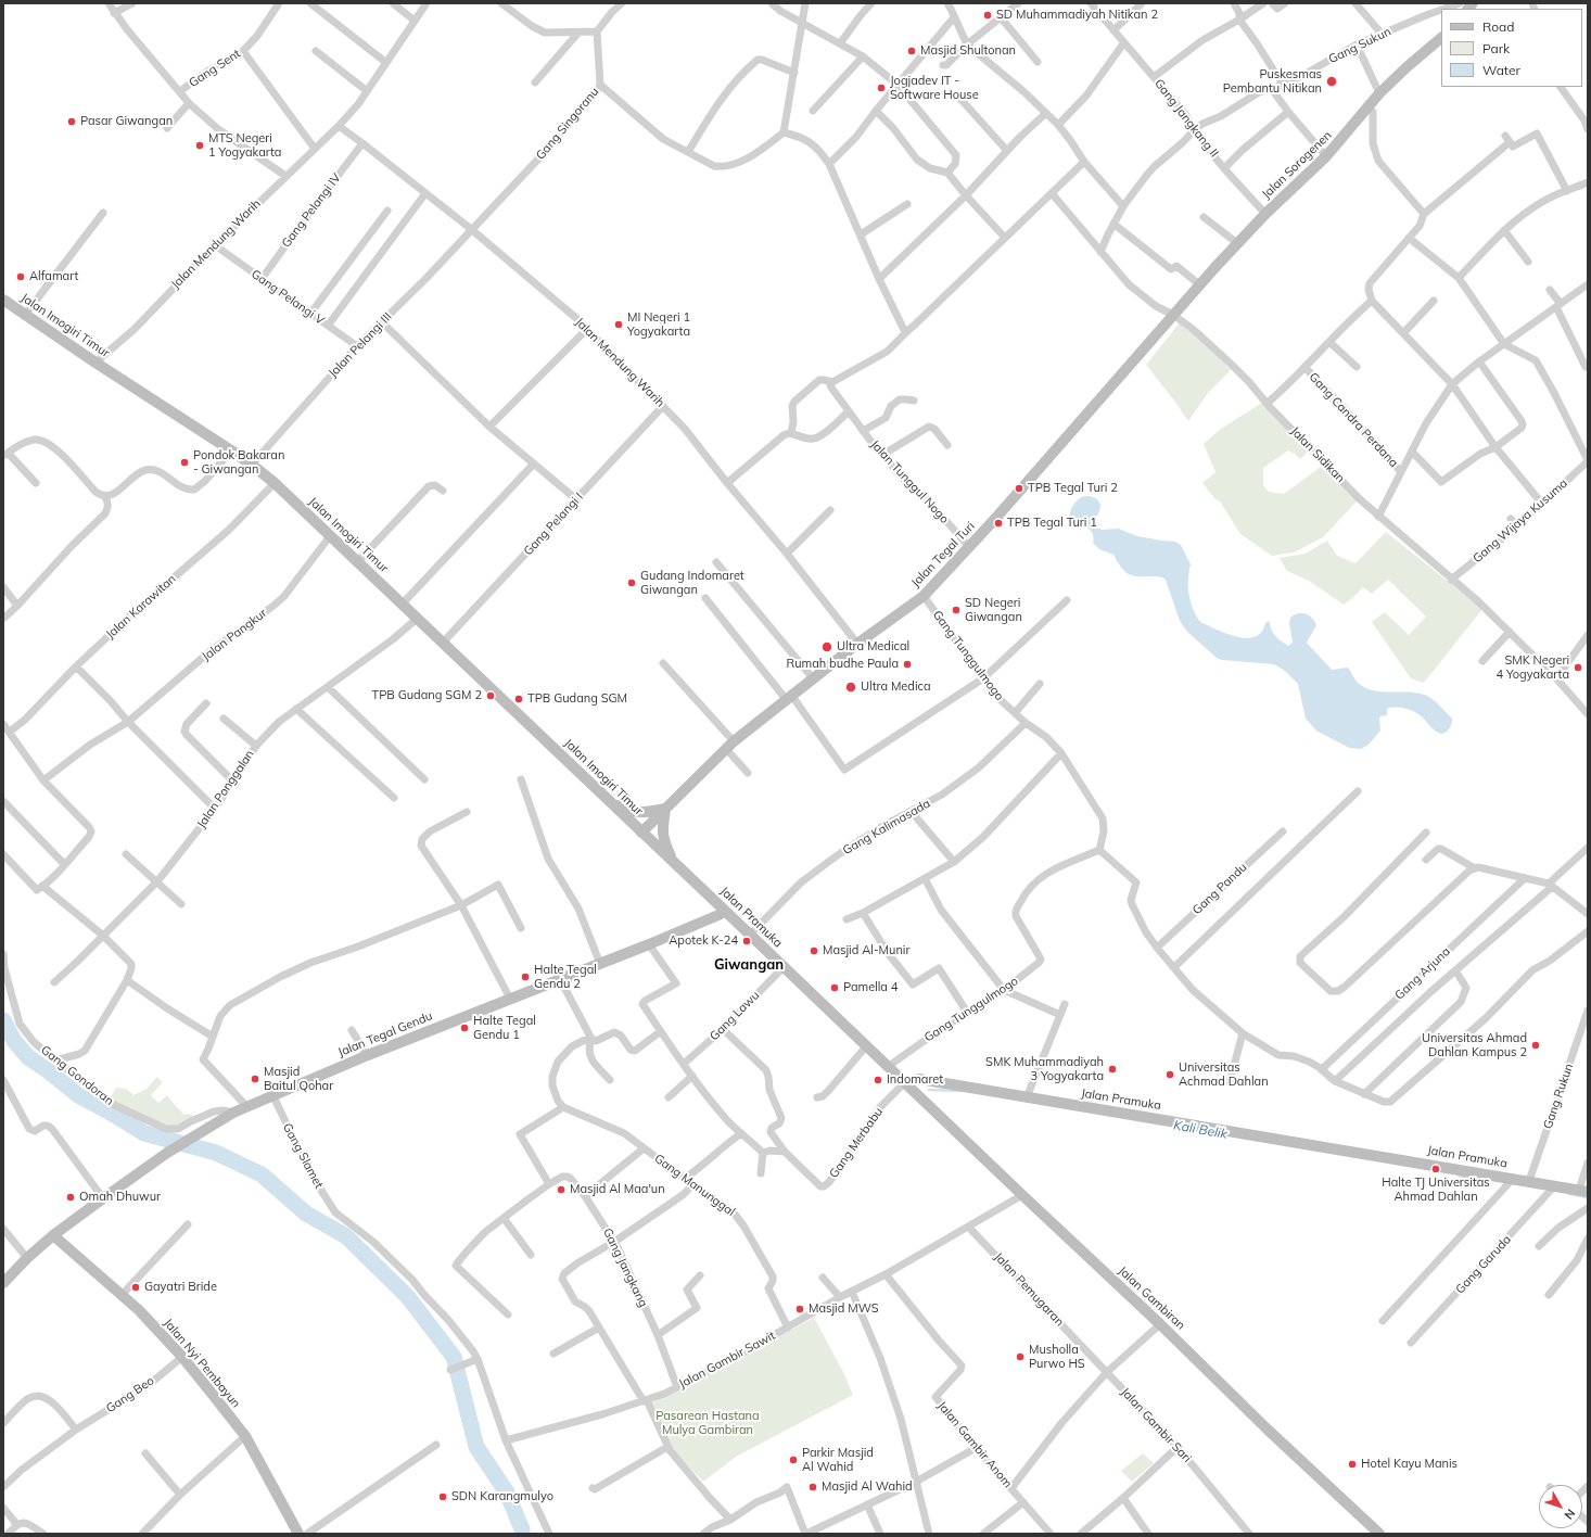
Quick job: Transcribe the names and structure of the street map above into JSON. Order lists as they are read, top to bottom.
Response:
{
  "streets": {
    "main road": [
      "Jalan Sorogenen",
      "Jalan Imogiri Timur",
      "Jalan Tegal Turi",
      "Jalan Pramuka",
      "Jalan Tegal Gendu",
      "Jalan Gambiran",
      "Jalan Nyi Pembayun"
    ],
    "street": [
      "Gang Sukun",
      "Gang Sent",
      "Gang Jangkang II",
      "Gang Singoranu",
      "Gang Pelangi IV",
      "Jalan Mendung Warih",
      "Gang Pelangi V",
      "Jalan Pelangi III",
      "Gang Candra Perdana",
      "Jalan Sidikan",
      "Jalan Tunggul Nogo",
      "Gang Wijaya Kusuma",
      "Gang Pelangi I",
      "Jalan Karawitan",
      "Jalan Pangkur",
      "Gang Tunggulmogo",
      "Jalan Ponggalan",
      "Gang Kalimasada",
      "Gang Pandu",
      "Gang Arjuna",
      "Gang Lawu",
      "Gang Gondoran",
      "Gang Rukun",
      "Gang Merbabu",
      "Gang Slamet",
      "Gang Manunggal",
      "Gang Garuda",
      "Gang Jangkang",
      "Jalan Pemugaran",
      "Jalan Gambir Sawit",
      "Gang Beo",
      "Jalan Gambir Sari",
      "Jalan Gambir Anom"
    ]
  },
  "crossings": [
    ["Gang Sukun", "Gang Jangkang II"],
    ["Gang Sukun", "Jalan Sidikan"],
    ["Gang Jangkang II", "Jalan Sorogenen"],
    ["Gang Singoranu", "Jalan Mendung Warih"],
    ["Gang Singoranu", "Jalan Pelangi III"],
    ["Jalan Sorogenen", "Jalan Sidikan"],
    ["Jalan Sorogenen", "Jalan Tegal Turi"],
    ["Gang Pelangi IV", "Jalan Mendung Warih"],
    ["Gang Pelangi IV", "Gang Pelangi V"],
    ["Jalan Mendung Warih", "Gang Pelangi V"],
    ["Jalan Mendung Warih", "Jalan Imogiri Timur"],
    ["Jalan Mendung Warih", "Jalan Pelangi III"],
    ["Jalan Mendung Warih", "Gang Pelangi I"],
    ["Jalan Mendung Warih", "Jalan Tegal Turi"],
    ["Gang Pelangi V", "Jalan Pelangi III"],
    ["Jalan Imogiri Timur", "Jalan Pelangi III"],
    ["Jalan Imogiri Timur", "Gang Pelangi I"],
    ["Jalan Imogiri Timur", "Jalan Tegal Turi"],
    ["Jalan Imogiri Timur", "Jalan Karawitan"],
    ["Jalan Imogiri Timur", "Jalan Pangkur"],
    ["Jalan Imogiri Timur", "Jalan Ponggalan"],
    ["Jalan Imogiri Timur", "Jalan Pramuka"],
    ["Jalan Sidikan", "Gang Wijaya Kusuma"],
    ["Jalan Sidikan", "Jalan Tegal Turi"],
    ["Jalan Tunggul Nogo", "Jalan Tegal Turi"],
    ["Jalan Tegal Turi", "Gang Tunggulmogo"],
    ["Jalan Tegal Turi", "Jalan Pramuka"],
    ["Gang Tunggulmogo", "Gang Kalimasada"],
    ["Gang Tunggulmogo", "Jalan Pramuka"],
    ["Gang Kalimasada", "Jalan Pramuka"],
    ["Jalan Pramuka", "Gang Lawu"],
    ["Jalan Pramuka", "Jalan Tegal Gendu"],
    ["Jalan Pramuka", "Gang Rukun"],
    ["Jalan Pramuka", "Gang Merbabu"],
    ["Jalan Pramuka", "Gang Garuda"],
    ["Jalan Pramuka", "Jalan Gambiran"],
    ["Jalan Tegal Gendu", "Gang Gondoran"],
    ["Jalan Tegal Gendu", "Gang Slamet"],
    ["Jalan Tegal Gendu", "Jalan Nyi Pembayun"],
    ["Gang Merbabu", "Jalan Gambiran"],
    ["Gang Slamet", "Jalan Gambir Sawit"],
    ["Gang Manunggal", "Jalan Gambir Sawit"],
    ["Gang Jangkang", "Jalan Gambir Sawit"],
    ["Jalan Pemugaran", "Jalan Gambir Sawit"],
    ["Jalan Pemugaran", "Jalan Gambir Sari"],
    ["Jalan Gambiran", "Jalan Gambir Sawit"],
    ["Jalan Gambir Sawit", "Jalan Gambir Anom"],
    ["Jalan Nyi Pembayun", "Gang Beo"]
  ],
  "districts": ["Giwangan"],
  "water": ["Kali Belik"],
  "parks": ["Pasarean Hastana Mulya Gambiran"],
  "places": [
    "SD Muhammadiyah Nitikan 2",
    "Masjid Shultonan",
    "Puskesmas Pembantu Nitikan",
    "Jogjadev IT - Software House",
    "Pasar Giwangan",
    "MTS Negeri 1 Yogyakarta",
    "Alfamart",
    "MI Negeri 1 Yogyakarta",
    "Pondok Bakaran - Giwangan",
    "TPB Tegal Turi 2",
    "TPB Tegal Turi 1",
    "Gudang Indomaret Giwangan",
    "SD Negeri Giwangan",
    "Ultra Medical",
    "Rumah budhe Paula",
    "SMK Negeri 4 Yogyakarta",
    "Ultra Medica",
    "TPB Gudang SGM 2",
    "TPB Gudang SGM",
    "Apotek K-24",
    "Masjid Al-Munir",
    "Halte Tegal Gendu 2",
    "Pamella 4",
    "Halte Tegal Gendu 1",
    "Universitas Ahmad Dahlan Kampus 2",
    "SMK Muhammadiyah 3 Yogyakarta",
    "Universitas Achmad Dahlan",
    "Masjid Baitul Qohar",
    "Indomaret",
    "Halte TJ Universitas Ahmad Dahlan",
    "Masjid Al Maa'un",
    "Omah Dhuwur",
    "Gayatri Bride",
    "Masjid MWS",
    "Musholla Purwo HS",
    "Parkir Masjid Al Wahid",
    "Hotel Kayu Manis",
    "Masjid Al Wahid",
    "SDN Karangmulyo"
  ],
  "legend": ["Road", "Park", "Water"],
  "north": "bottom right"
}
